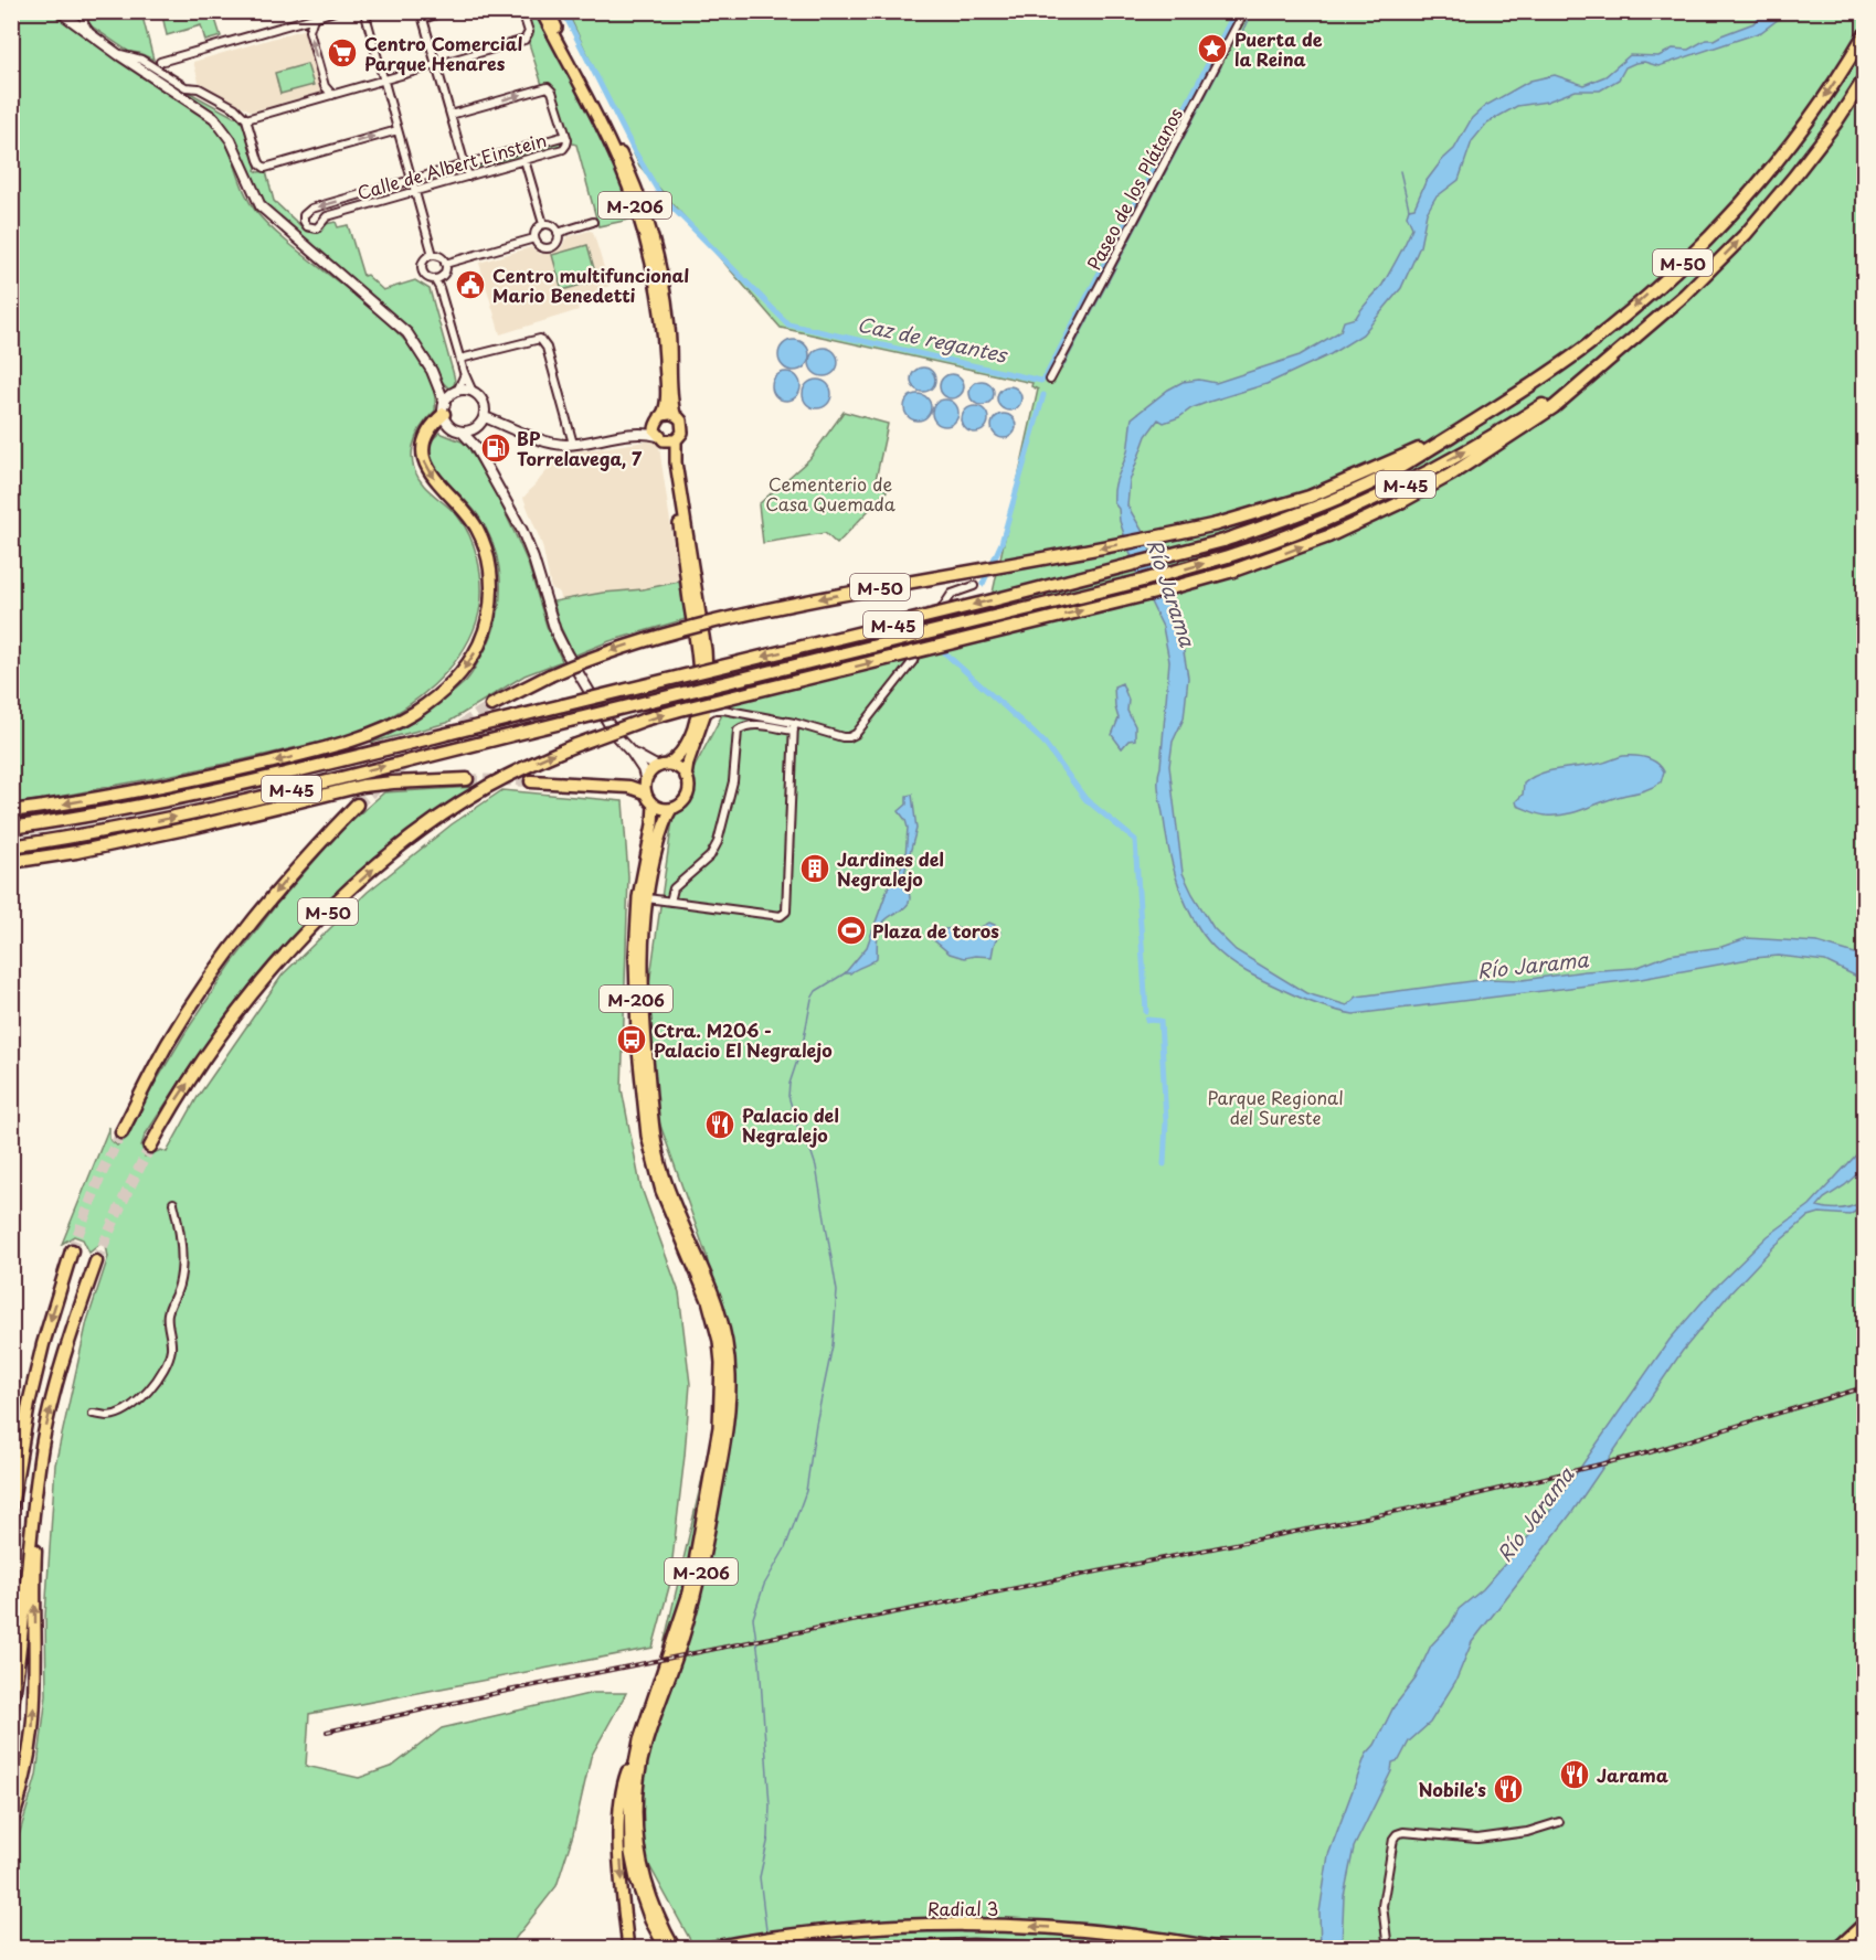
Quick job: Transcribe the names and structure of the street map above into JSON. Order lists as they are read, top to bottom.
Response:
{
  "streets": {
    "highway": ["M-50", "M-45", "Radial 3"],
    "main road": ["M-206"],
    "street": ["Calle de Albert Einstein", "Paseo de los Plátanos"]
  },
  "crossings": [
    ["M-50", "M-45"]
  ],
  "water": ["Caz de regantes", "Río Jarama"],
  "parks": ["Cementerio de Casa Quemada", "Parque Regional del Sureste"],
  "places": {
    "place": ["Puerta de la Reina"],
    "supermarket": ["Centro Comercial Parque Henares"],
    "public building": ["Centro multifuncional Mario Benedetti"],
    "fuel station": ["BP Torrelavega, 7"],
    "building": ["Jardines del Negralejo"],
    "sports": ["Plaza de toros"],
    "bus stop": ["Ctra. M206 - Palacio El Negralejo"],
    "restaurant": ["Palacio del Negralejo", "Jarama", "Nobile's"]
  }
}
